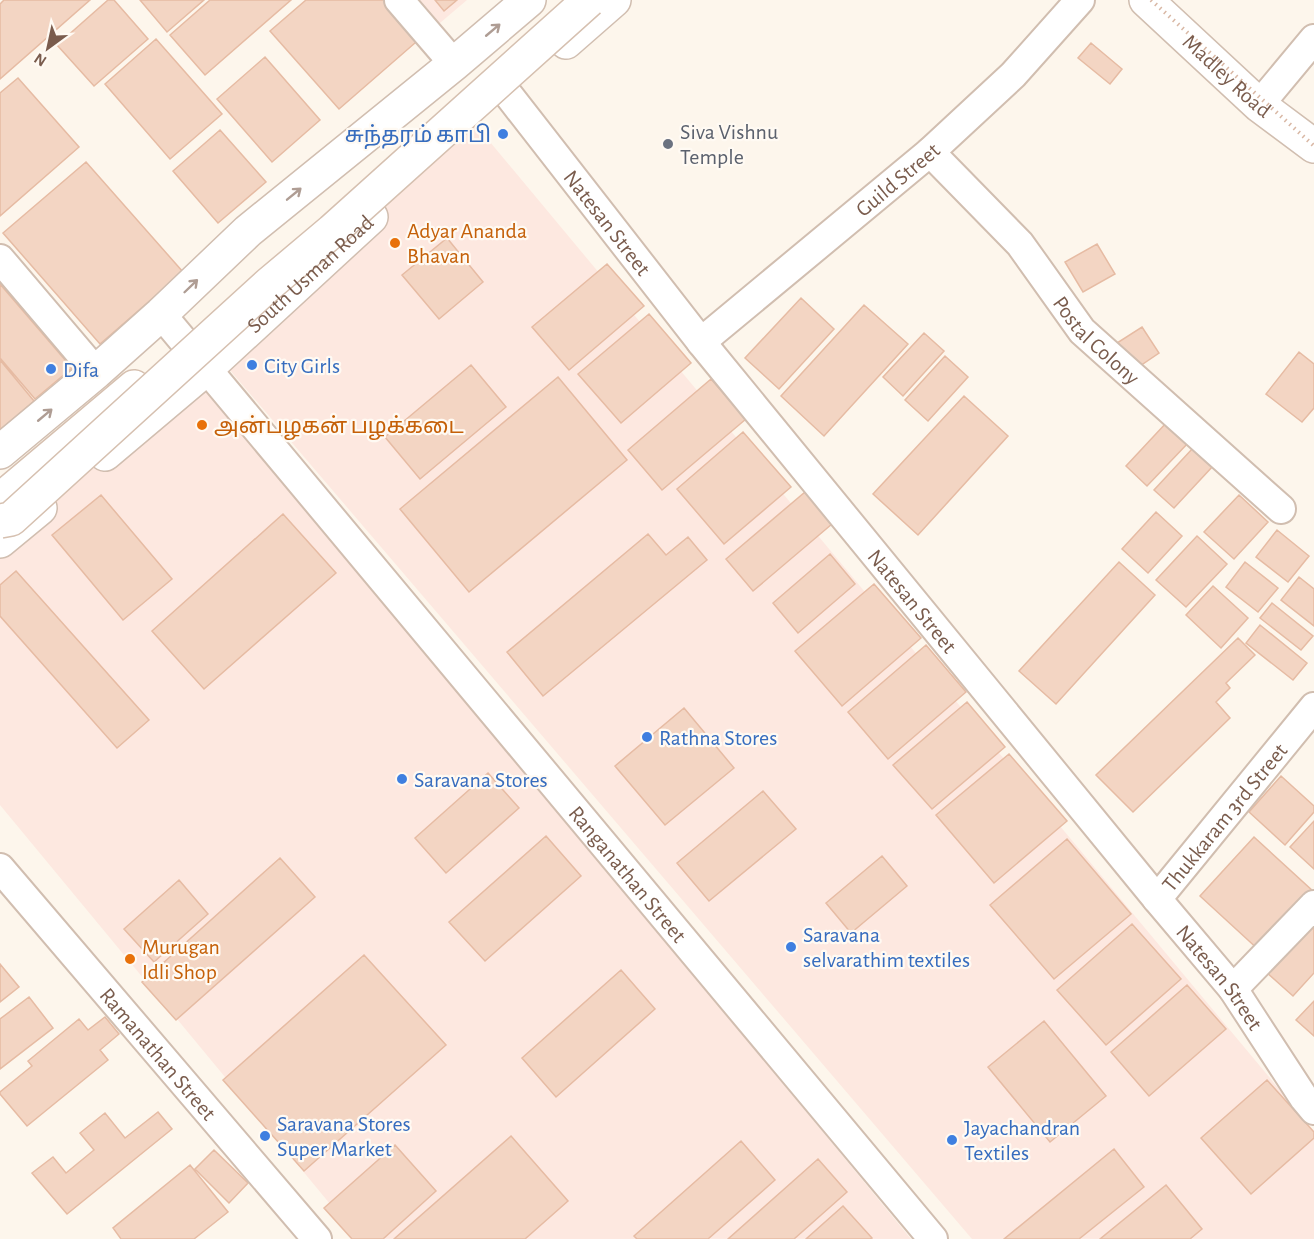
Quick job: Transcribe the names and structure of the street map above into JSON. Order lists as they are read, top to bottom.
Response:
{
  "streets": {
    "street": [
      "Madley Road",
      "Guild Street",
      "Natesan Street",
      "South Usman Road",
      "Postal Colony",
      "Thukkaram 3rd Street",
      "Ranganathan Street",
      "Ramanathan Street"
    ]
  },
  "crossings": [
    ["Guild Street", "Natesan Street"],
    ["Guild Street", "Postal Colony"],
    ["Natesan Street", "South Usman Road"],
    ["Natesan Street", "Thukkaram 3rd Street"],
    ["South Usman Road", "Ranganathan Street"]
  ],
  "places": [
    "சுந்தரம் காபி",
    "Siva Vishnu Temple",
    "Adyar Ananda Bhavan",
    "City Girls",
    "Difa",
    "அன்பழகன் பழக்கடை",
    "Rathna Stores",
    "Saravana Stores",
    "Saravana selvarathim textiles",
    "Murugan Idli Shop",
    "Saravana Stores Super Market",
    "Jayachandran Textiles"
  ],
  "north": "bottom left"
}
